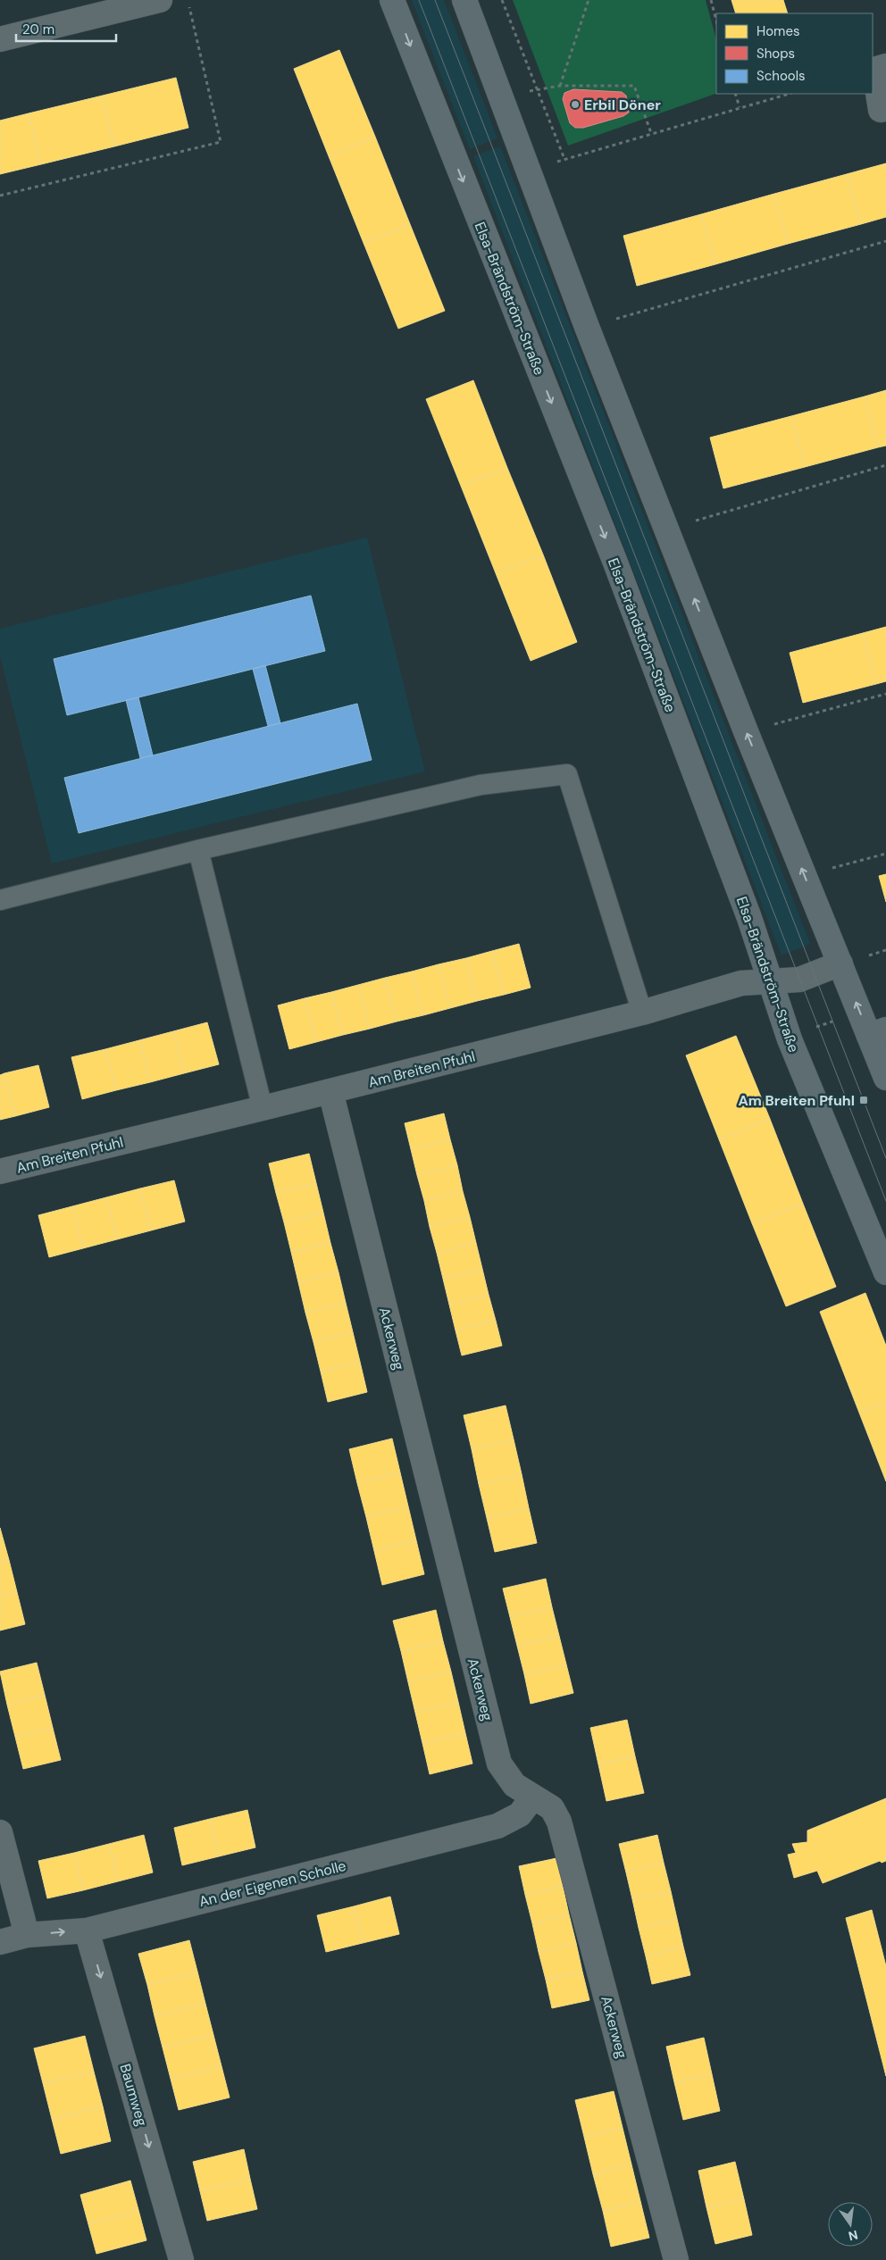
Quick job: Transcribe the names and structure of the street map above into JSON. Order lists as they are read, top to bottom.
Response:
{
  "streets": {
    "street": [
      "Elsa-Brändström-Straße",
      "Am Breiten Pfuhl",
      "Ackerweg",
      "An der Eigenen Scholle",
      "Baumweg"
    ]
  },
  "crossings": [
    ["Elsa-Brändström-Straße", "Am Breiten Pfuhl"],
    ["Am Breiten Pfuhl", "Ackerweg"],
    ["Ackerweg", "An der Eigenen Scholle"],
    ["An der Eigenen Scholle", "Baumweg"]
  ],
  "one_way": ["Baumweg"],
  "places": {
    "other": ["Erbil Döner"],
    "transit": ["Am Breiten Pfuhl"]
  },
  "legend": ["Homes", "Shops", "Schools"],
  "scale_bar": "20 m",
  "north": "bottom"
}
